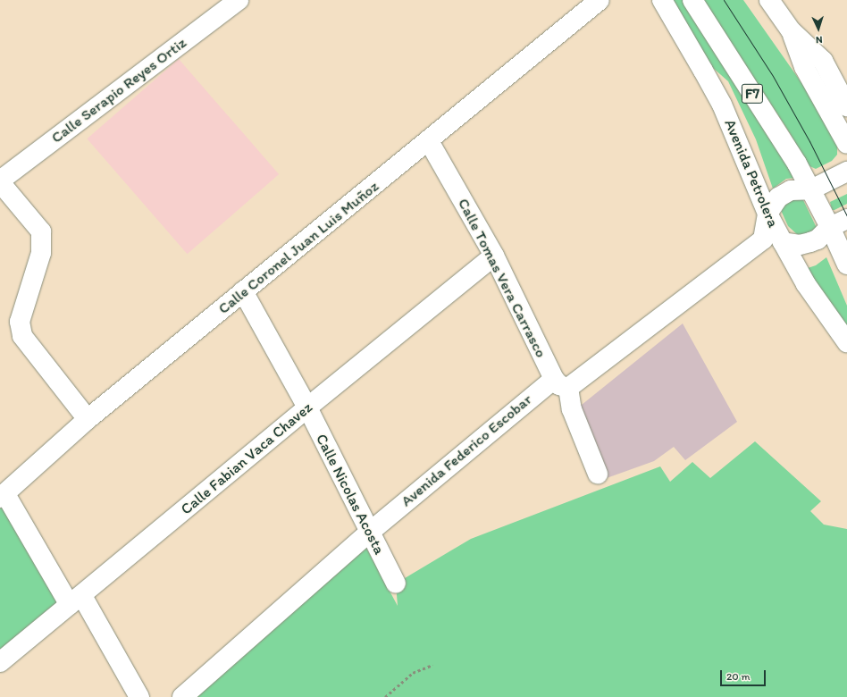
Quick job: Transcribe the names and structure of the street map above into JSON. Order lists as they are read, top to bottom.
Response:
{
  "streets": {
    "main road": [
      "Calle Serapio Reyes Ortiz",
      "F7",
      "Avenida Petrolera",
      "Calle Coronel Juan Luis Muñoz",
      "Calle Tomas Vera Carrasco",
      "Avenida Federico Escobar",
      "Calle Fabian Vaca Chavez",
      "Calle Nicolas Acosta"
    ]
  },
  "crossings": [
    ["F7", "Avenida Petrolera"],
    ["Calle Coronel Juan Luis Muñoz", "Calle Tomas Vera Carrasco"],
    ["Calle Coronel Juan Luis Muñoz", "Calle Nicolas Acosta"],
    ["Calle Tomas Vera Carrasco", "Avenida Federico Escobar"],
    ["Calle Tomas Vera Carrasco", "Calle Fabian Vaca Chavez"],
    ["Avenida Federico Escobar", "Calle Nicolas Acosta"],
    ["Calle Fabian Vaca Chavez", "Calle Nicolas Acosta"]
  ],
  "scale_bar": "20 m",
  "north": "bottom"
}
